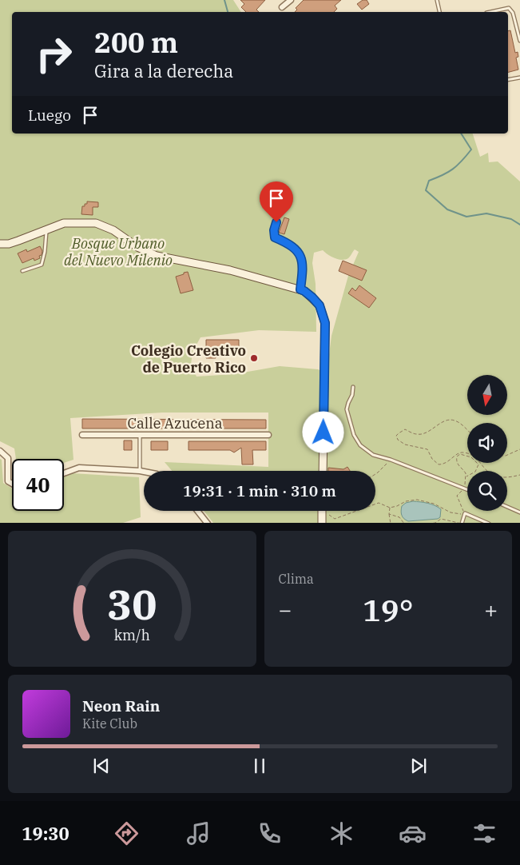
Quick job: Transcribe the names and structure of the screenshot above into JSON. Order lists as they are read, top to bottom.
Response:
{
  "streets": {
    "street": ["Calle Azucena"]
  },
  "parks": ["Bosque Urbano del Nuevo Milenio"],
  "places": ["Colegio Creativo de Puerto Rico"],
  "north": "bottom",
  "page": {
    "turn": ["200 m", "Gira a la derecha"],
    "then": "Luego",
    "limit": "40",
    "trip": "19:31 · 1 min · 310 m",
    "tile": "Clima",
    "heat": ["−", "19°", "+"],
    "song": ["Neon Rain", "Kite Club"],
    "tabs": "19:30",
    "gauge": ["30", "km/h"]
  }
}
